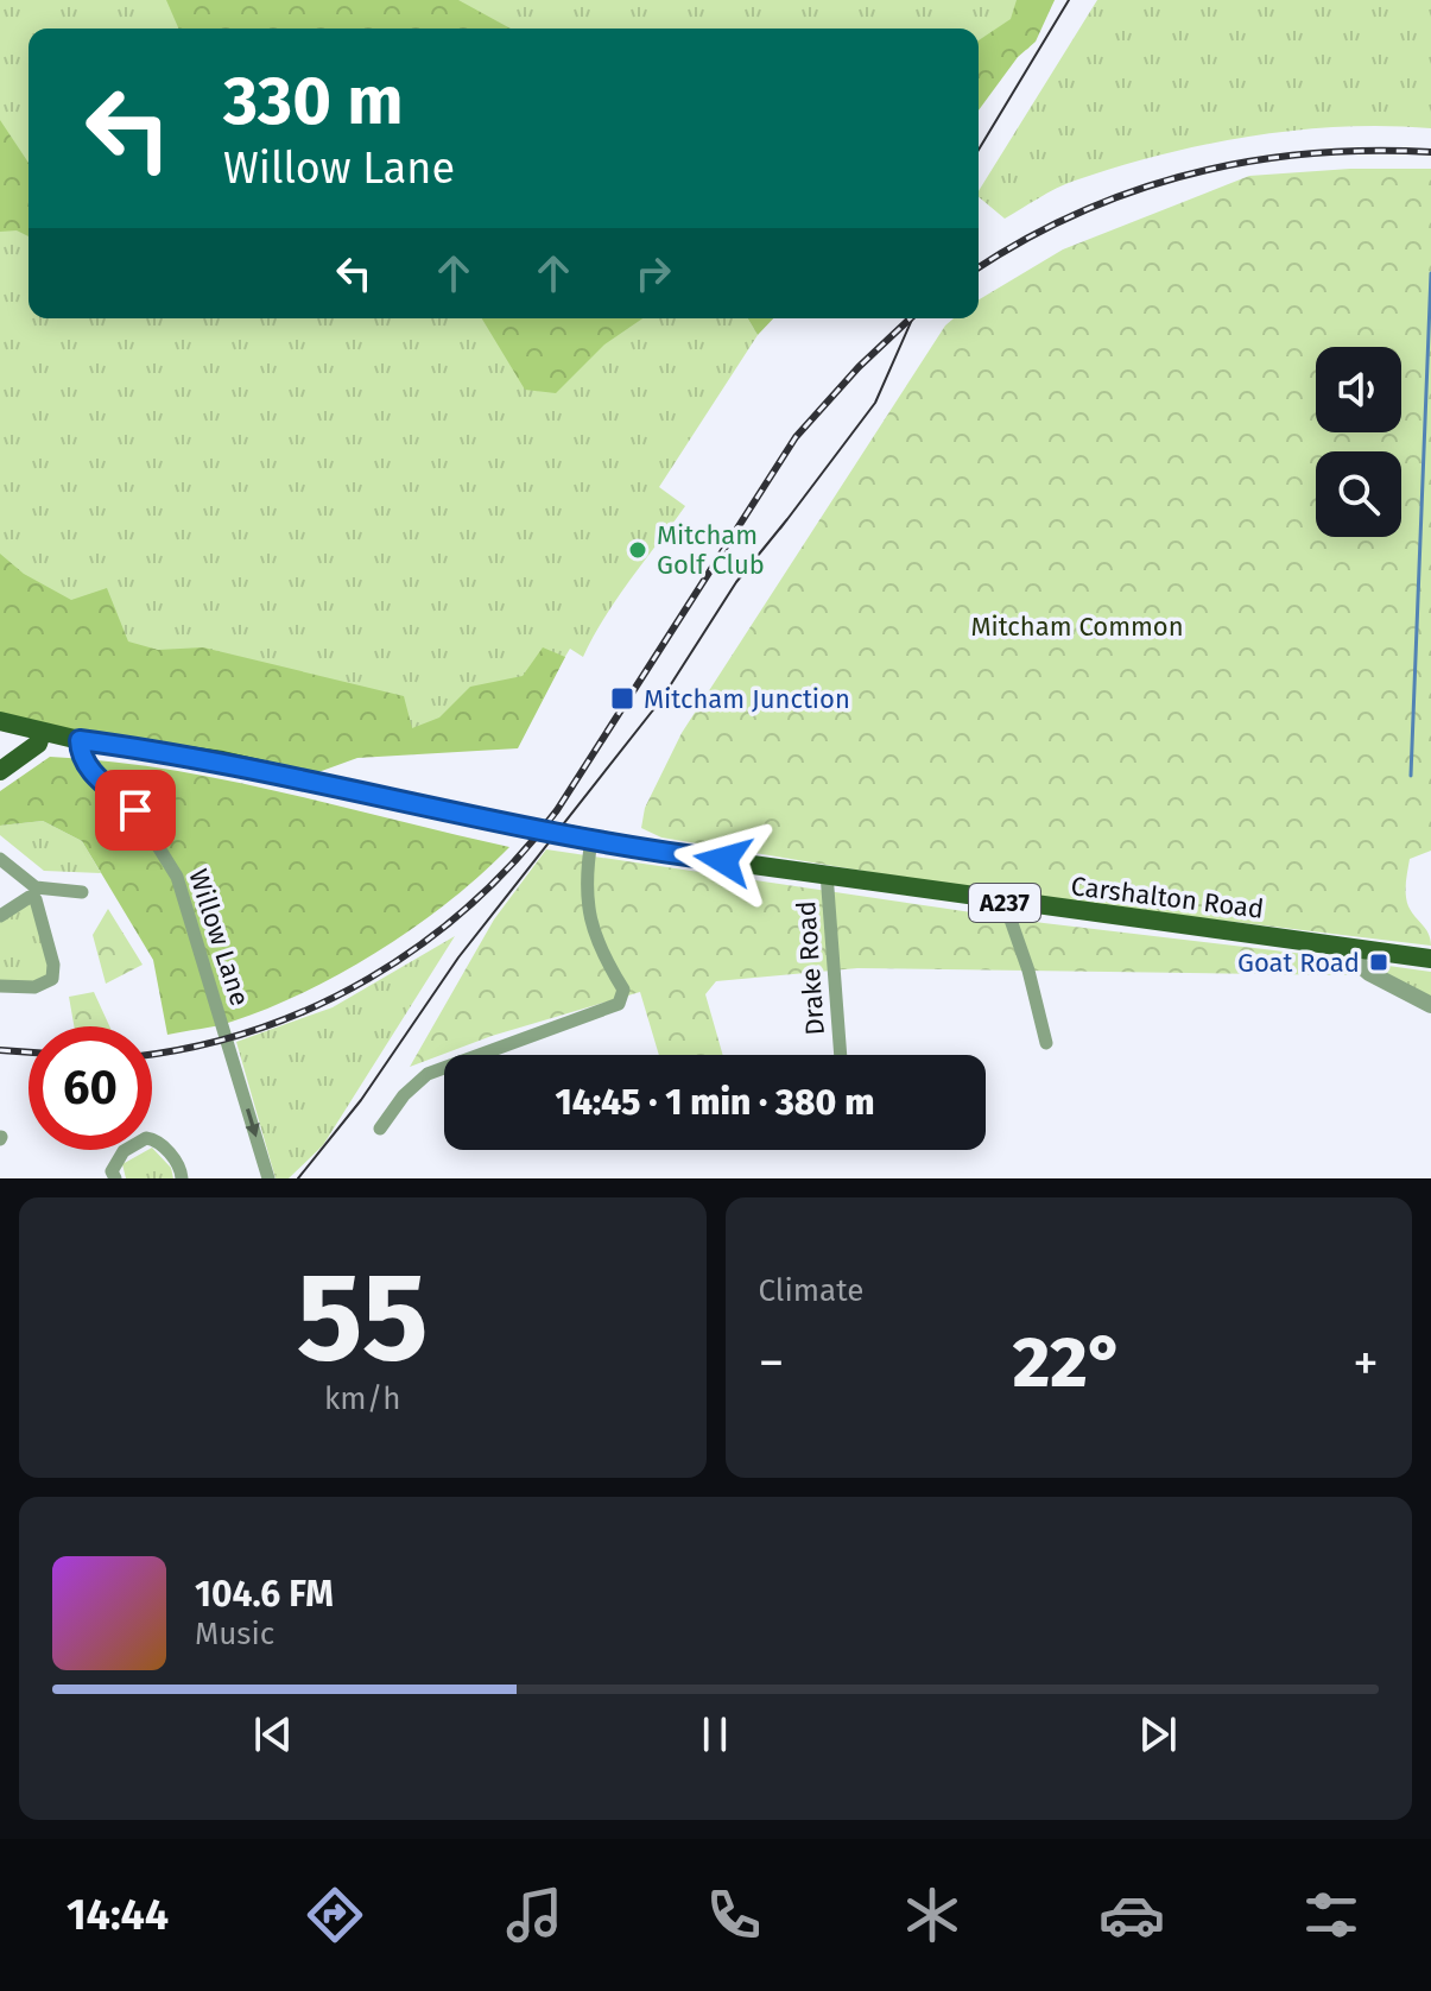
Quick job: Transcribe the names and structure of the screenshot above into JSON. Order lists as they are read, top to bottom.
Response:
{
  "streets": {
    "main road": ["Carshalton Road", "A237"],
    "street": ["Willow Lane", "Drake Road"]
  },
  "crossings": [
    ["Carshalton Road", "Willow Lane"],
    ["Carshalton Road", "Drake Road"]
  ],
  "one_way": ["Willow Lane"],
  "parks": ["Mitcham Common"],
  "places": {
    "other": ["Mitcham Golf Club"],
    "transit": ["Mitcham Junction", "Goat Road"]
  },
  "page": {
    "turn": ["330 m", "Willow Lane"],
    "limit": "60",
    "trip": "14:45 · 1 min · 380 m",
    "tile": [
      ["55", "km/h"],
      "Climate"
    ],
    "heat": ["−", "22°", "+"],
    "song": ["104.6 FM", "Music"],
    "tabs": "14:44"
  }
}
